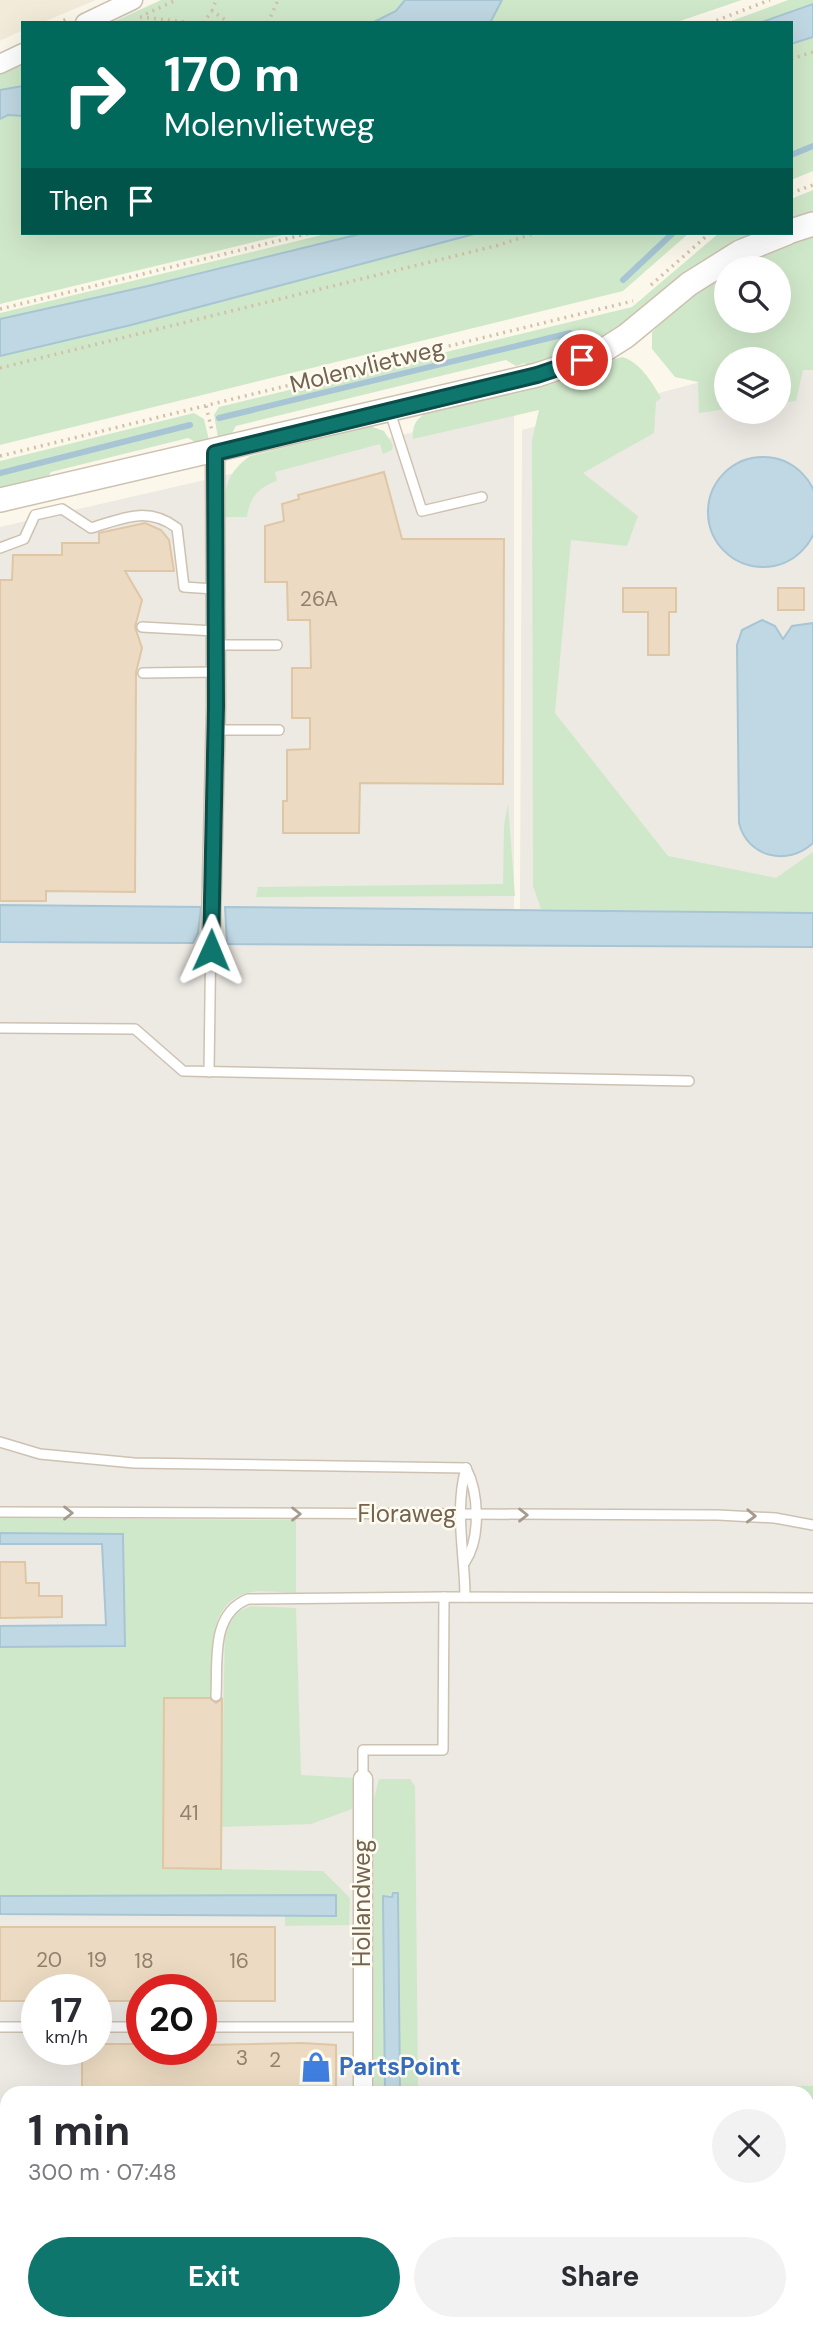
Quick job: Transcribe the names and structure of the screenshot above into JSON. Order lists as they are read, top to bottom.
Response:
{
  "streets": {
    "street": ["Molenvlietweg", "Hollandweg"],
    "lane": ["Floraweg"]
  },
  "places": {
    "shop": ["PartsPoint"]
  },
  "house_numbers": [
    "26A",
    "41",
    "20",
    "19",
    "18",
    "16",
    "3",
    "2"
  ],
  "page": {
    "turn": ["170 m", "Molenvlietweg"],
    "then": "Then",
    "speed": "17 km/h",
    "limit": "20",
    "heading": ["1 min", "300 m · 07:48"],
    "buttons": ["Exit", "Share"]
  }
}
